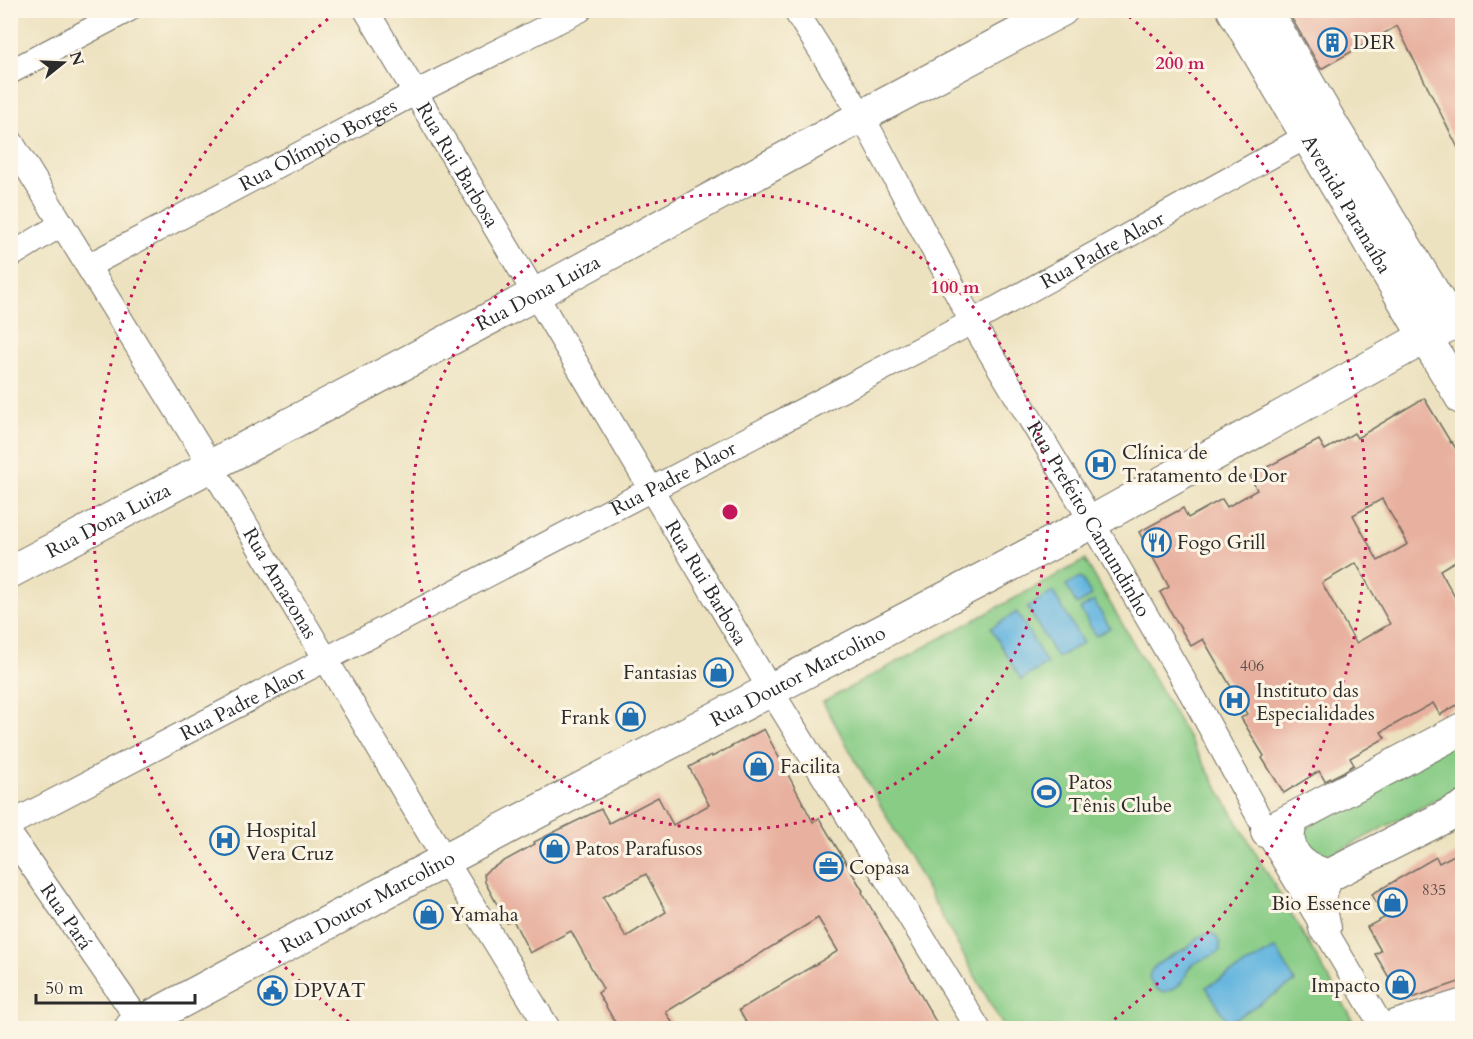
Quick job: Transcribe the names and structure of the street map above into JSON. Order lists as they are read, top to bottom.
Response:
{
  "streets": {
    "main road": ["Avenida Paranaíba", "Rua Doutor Marcolino"],
    "street": [
      "Rua Olímpio Borges",
      "Rua Rui Barbosa",
      "Rua Padre Alaor",
      "Rua Dona Luiza",
      "Rua Prefeito Camundinho",
      "Rua Amazonas",
      "Rua Pará"
    ]
  },
  "crossings": [
    ["Rua Olímpio Borges", "Rua Rui Barbosa"],
    ["Rua Olímpio Borges", "Rua Amazonas"],
    ["Rua Rui Barbosa", "Rua Padre Alaor"],
    ["Rua Rui Barbosa", "Rua Dona Luiza"],
    ["Rua Rui Barbosa", "Rua Doutor Marcolino"],
    ["Avenida Paranaíba", "Rua Padre Alaor"],
    ["Avenida Paranaíba", "Rua Doutor Marcolino"],
    ["Rua Padre Alaor", "Rua Prefeito Camundinho"],
    ["Rua Padre Alaor", "Rua Amazonas"],
    ["Rua Dona Luiza", "Rua Prefeito Camundinho"],
    ["Rua Dona Luiza", "Rua Amazonas"],
    ["Rua Prefeito Camundinho", "Rua Doutor Marcolino"],
    ["Rua Amazonas", "Rua Doutor Marcolino"],
    ["Rua Doutor Marcolino", "Rua Pará"]
  ],
  "places": {
    "building": ["DER"],
    "hospital": ["Clínica de Tratamento de Dor", "Instituto das Especialidades", "Hospital Vera Cruz"],
    "restaurant": ["Fogo Grill"],
    "shop": [
      "Fantasias",
      "Frank",
      "Facilita",
      "Patos Parafusos",
      "Bio Essence",
      "Yamaha",
      "Impacto"
    ],
    "sports": ["Patos Tênis Clube"],
    "office": ["Copasa"],
    "public building": ["DPVAT"]
  },
  "house_numbers": ["406", "835"],
  "scale_bar": "50 m",
  "north": "right",
  "rings": ["200 m", "100 m"]
}
